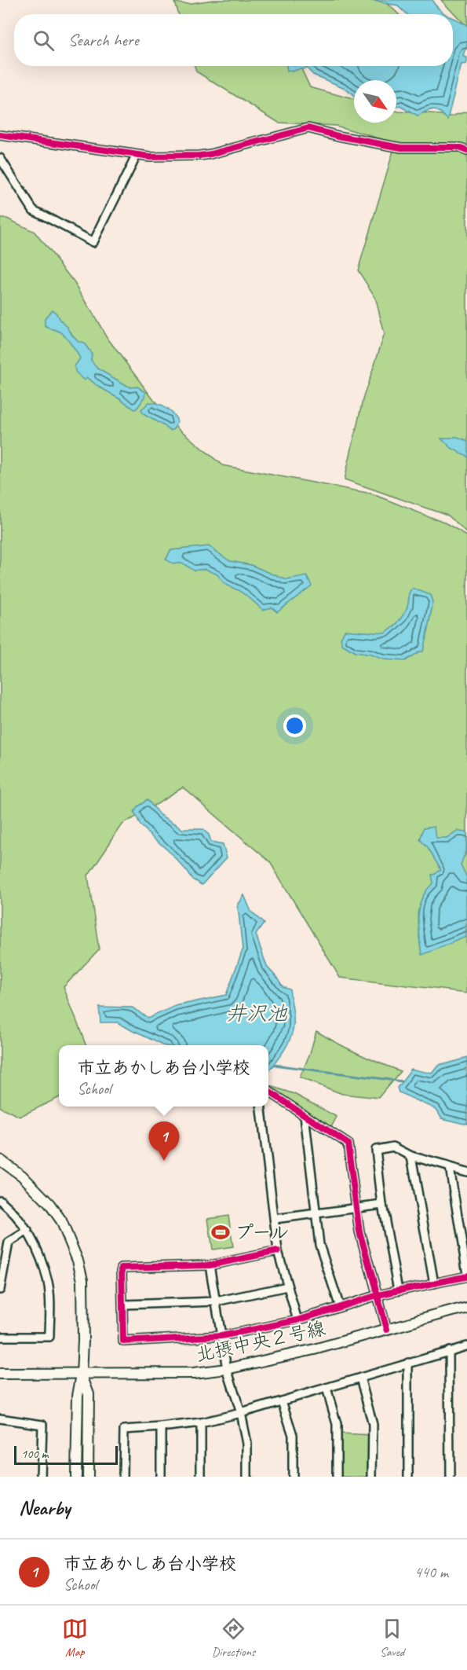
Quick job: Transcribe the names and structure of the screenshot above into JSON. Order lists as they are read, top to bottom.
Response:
{
  "streets": {
    "street": ["北摂中央２号線"]
  },
  "water": ["井沢池"],
  "places": {
    "sports": ["プール"]
  },
  "scale_bar": "100 m",
  "north": "bottom right",
  "page": {
    "search": "Search here",
    "popup": ["市立あかしあ台小学校", "School"],
    "pins": "1",
    "scale": "100 m",
    "heading": "Nearby",
    "list": [
      {
        "mark": "1",
        "name": "市立あかしあ台小学校",
        "note": "School",
        "value": "440 m"
      }
    ],
    "nav": ["Map", "Directions", "Saved"]
  }
}
